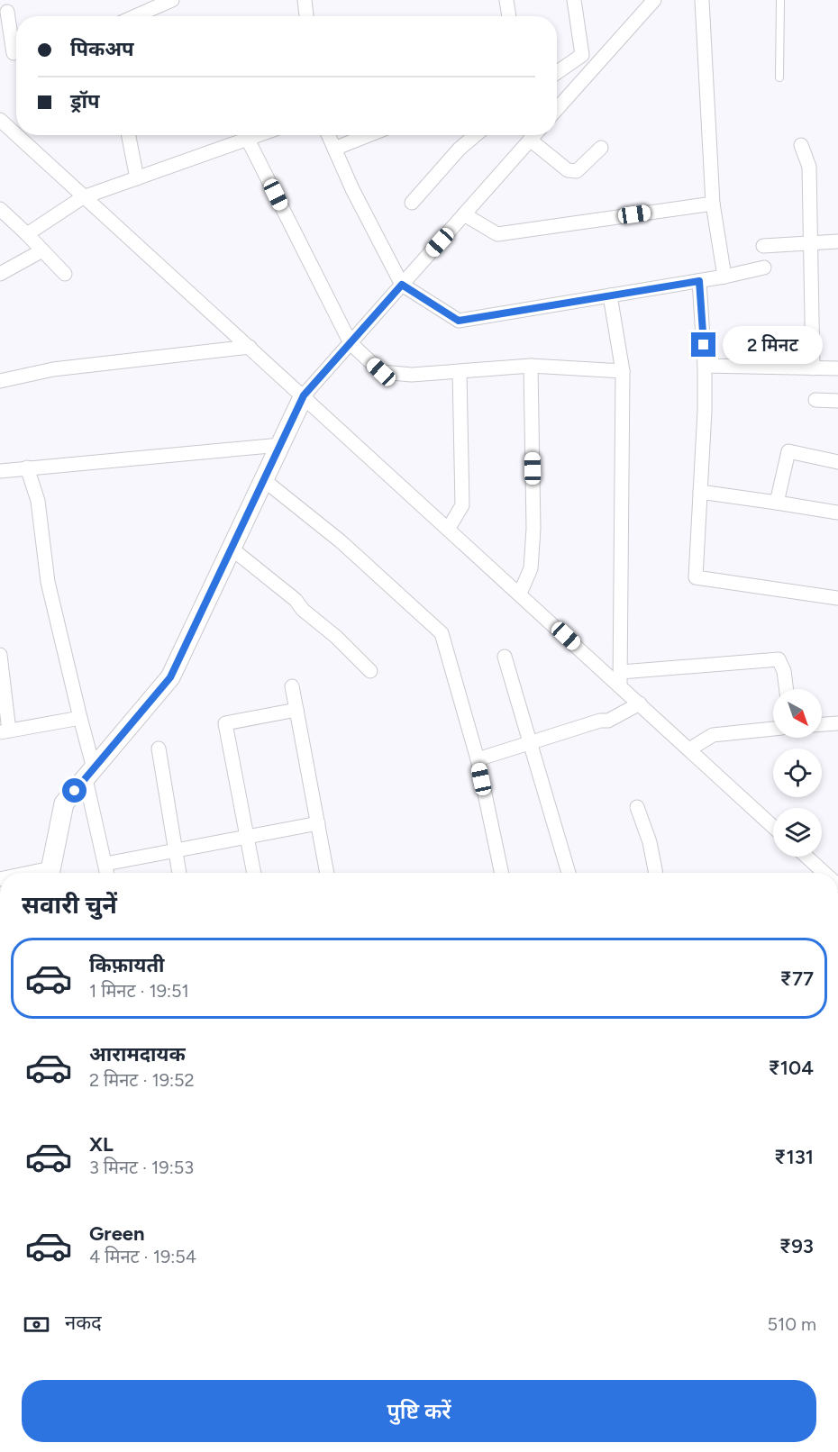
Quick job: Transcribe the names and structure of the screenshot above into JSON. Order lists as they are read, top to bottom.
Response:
{
  "north": "bottom right",
  "page": {
    "banner": ["पिकअप", "ड्रॉप"],
    "bubble": "2 मिनट",
    "heading": "सवारी चुनें",
    "list": [
      {
        "name": "किफ़ायती",
        "note": "1 मिनट · 19:51",
        "value": "₹77"
      },
      {
        "name": "आरामदायक",
        "note": "2 मिनट · 19:52",
        "value": "₹104"
      },
      {
        "name": "XL",
        "note": "3 मिनट · 19:53",
        "value": "₹131"
      },
      {
        "name": "Green",
        "note": "4 मिनट · 19:54",
        "value": "₹93"
      }
    ],
    "pay": ["नकद", "510 m"],
    "buttons": "पुष्टि करें"
  }
}
